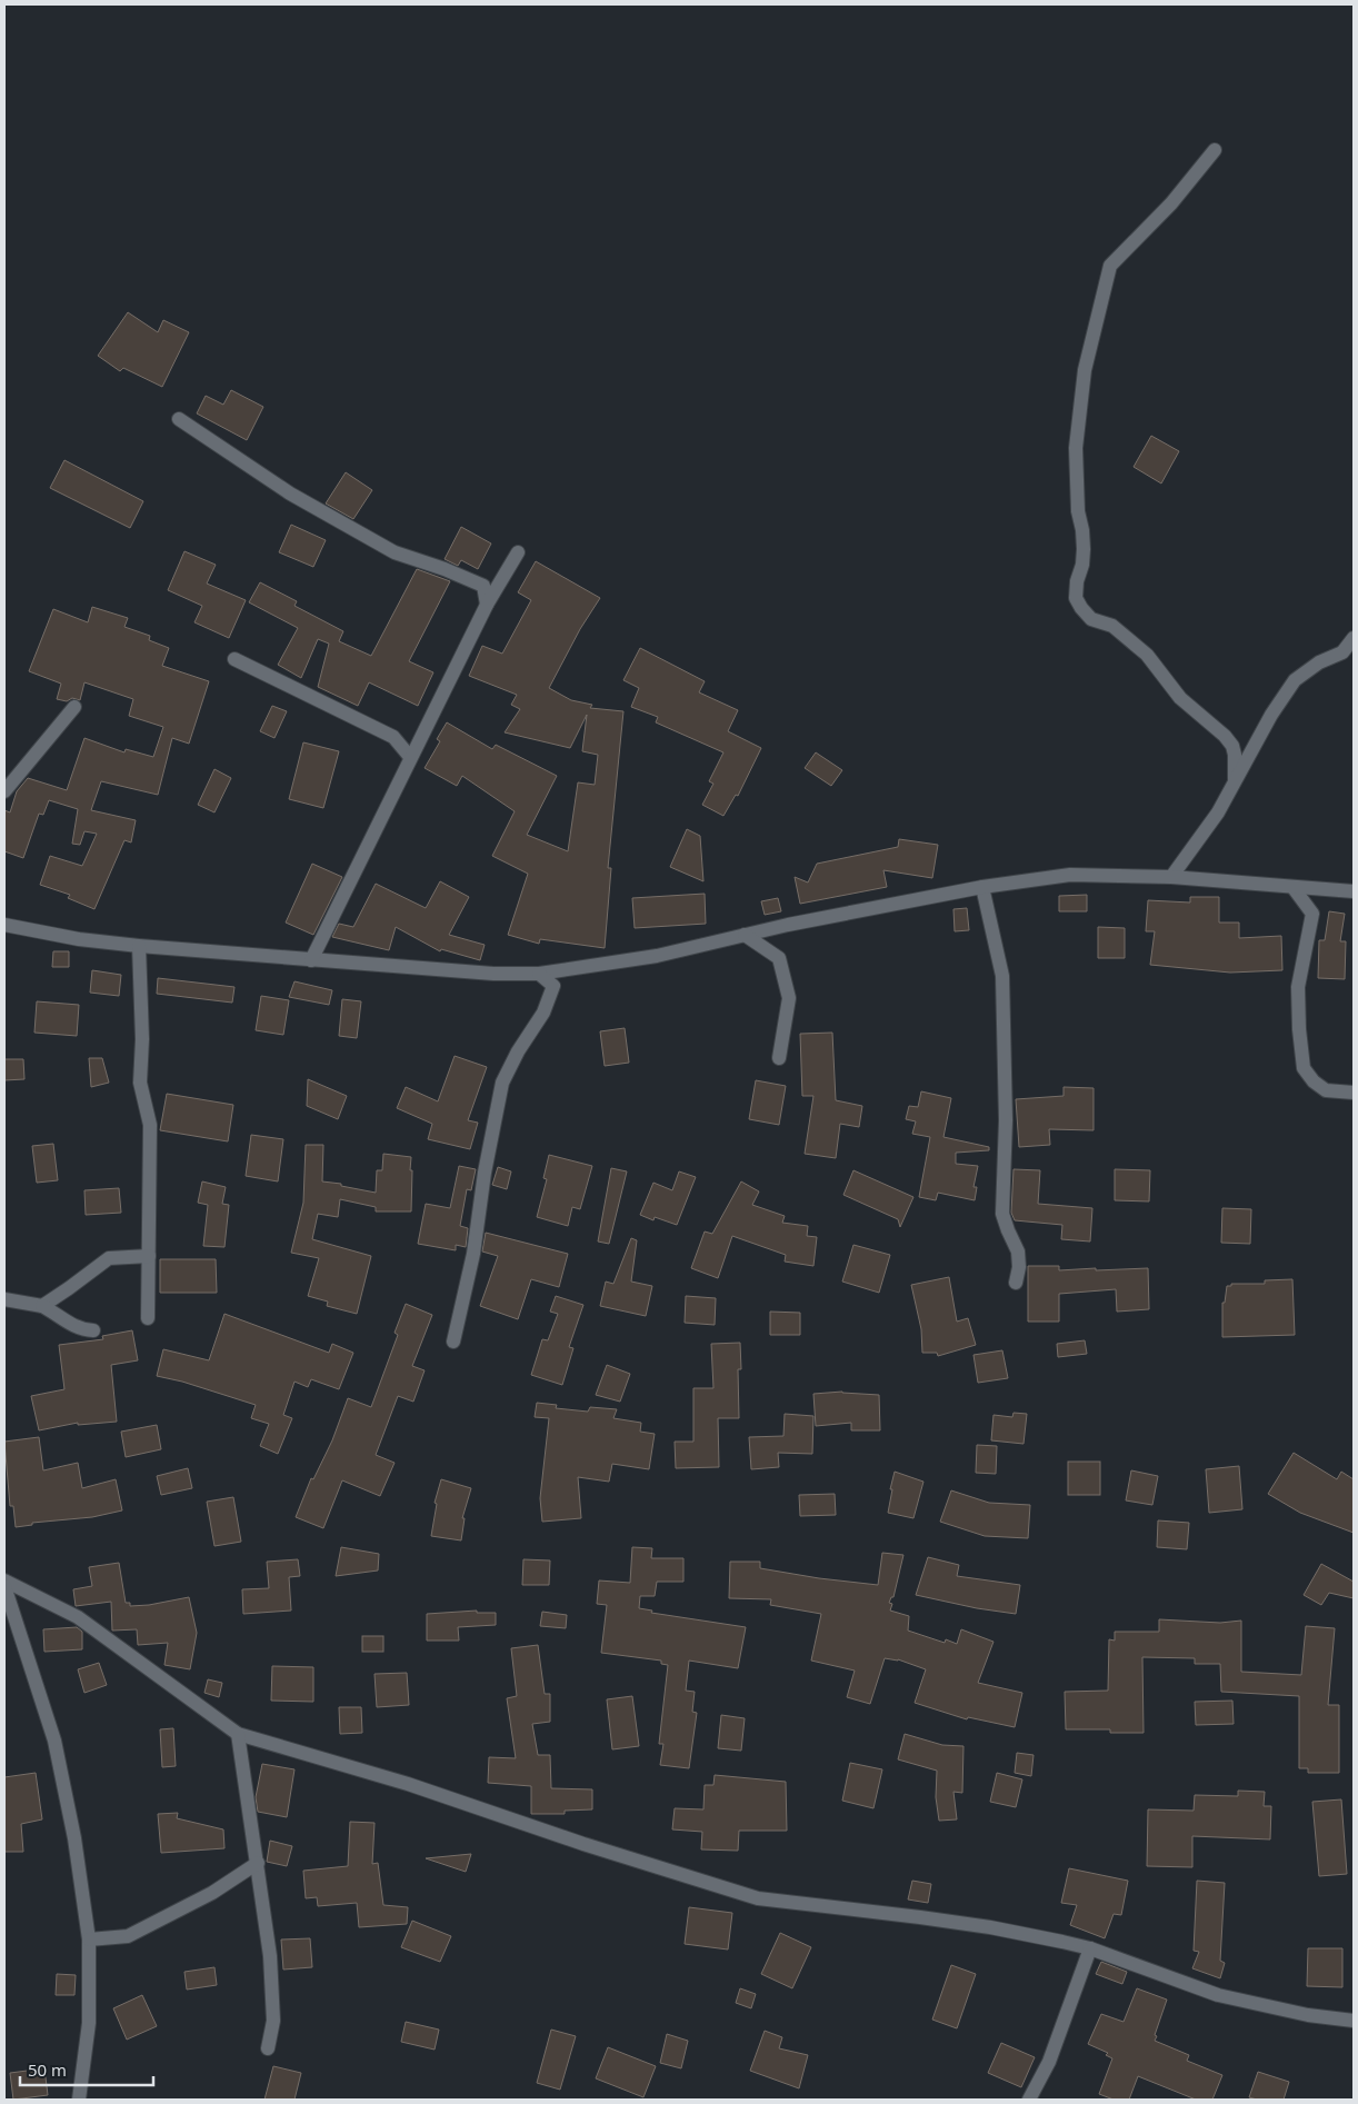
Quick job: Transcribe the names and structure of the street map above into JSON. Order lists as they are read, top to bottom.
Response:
{
  "scale_bar": "50 m"
}
